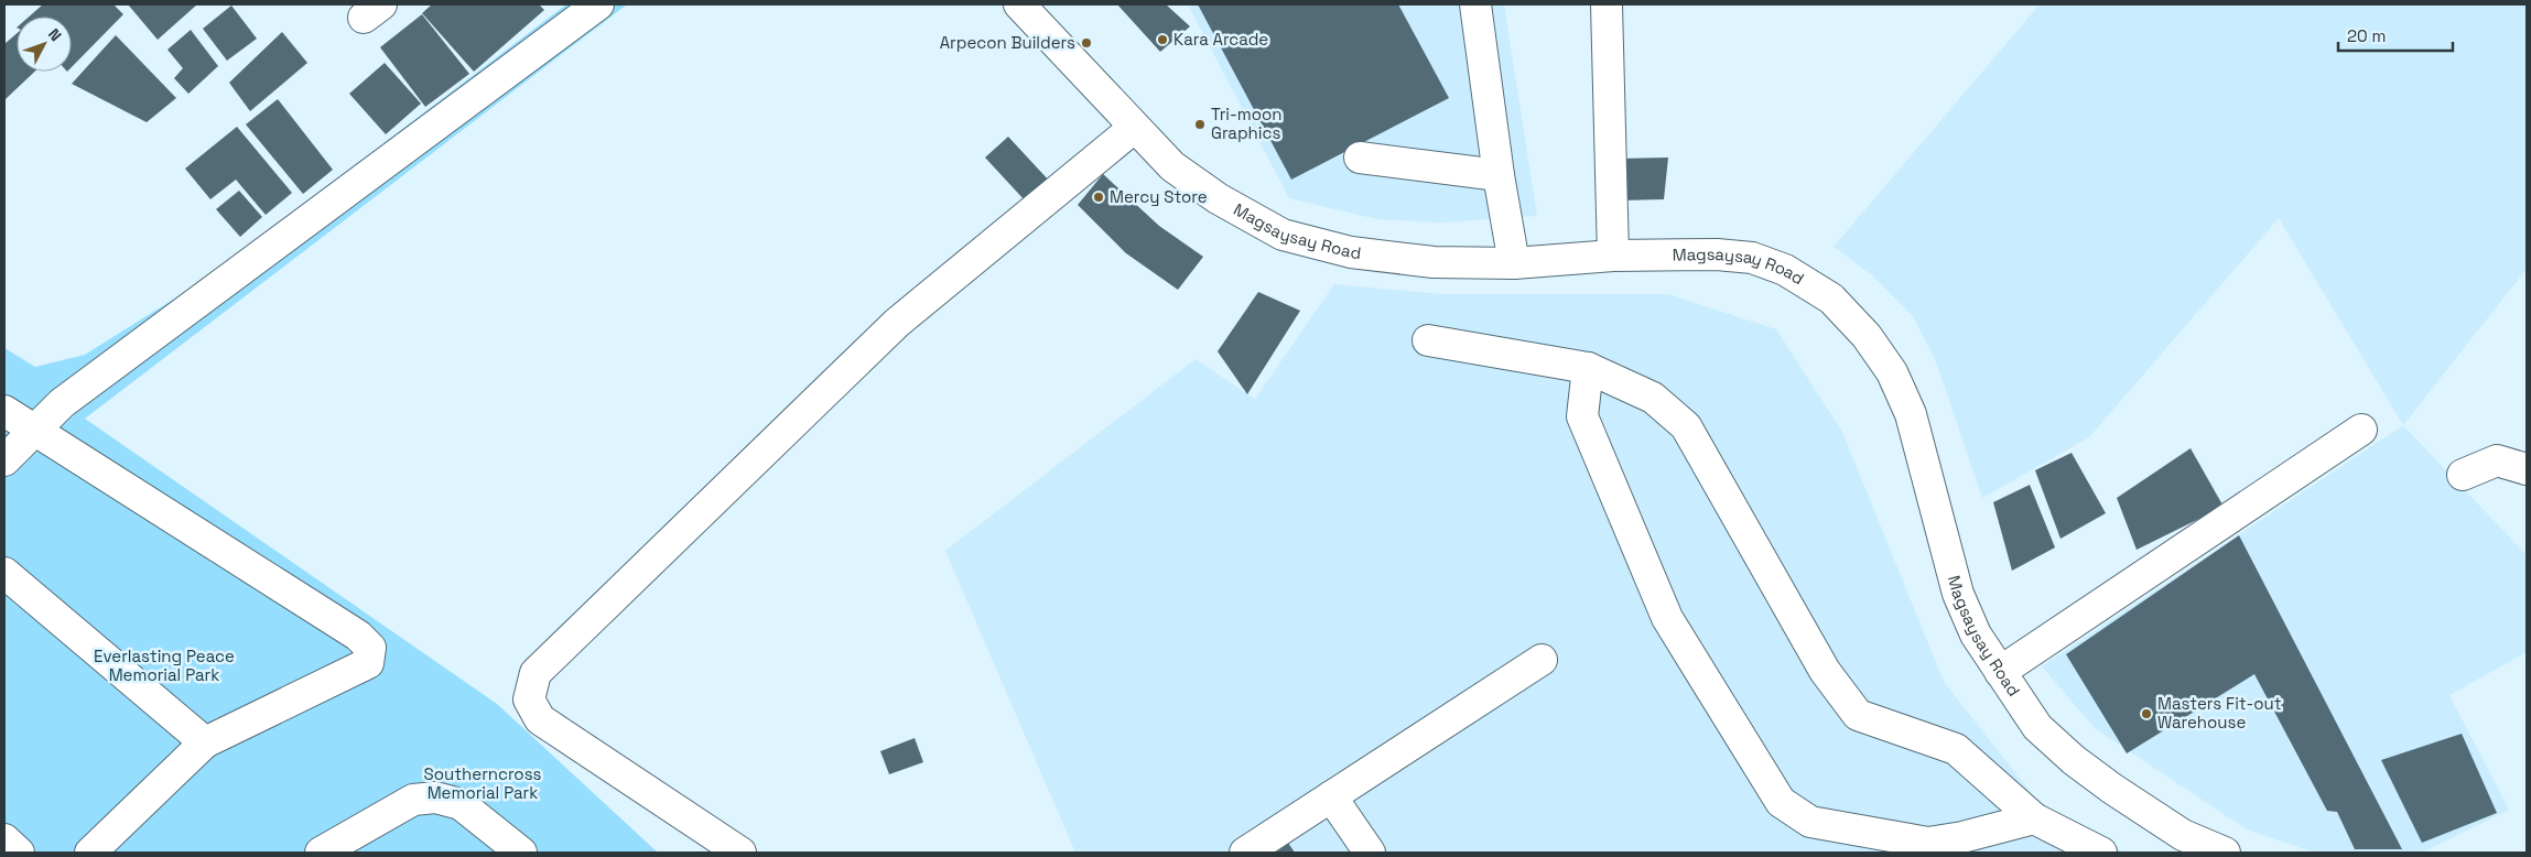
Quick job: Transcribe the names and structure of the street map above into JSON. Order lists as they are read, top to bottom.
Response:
{
  "streets": {
    "main road": ["Magsaysay Road"]
  },
  "parks": ["Everlasting Peace Memorial Park", "Southerncross Memorial Park"],
  "places": [
    "Kara Arcade",
    "Arpecon Builders",
    "Tri-moon Graphics",
    "Mercy Store",
    "Masters Fit-out Warehouse"
  ],
  "scale_bar": "20 m",
  "north": "top right"
}
